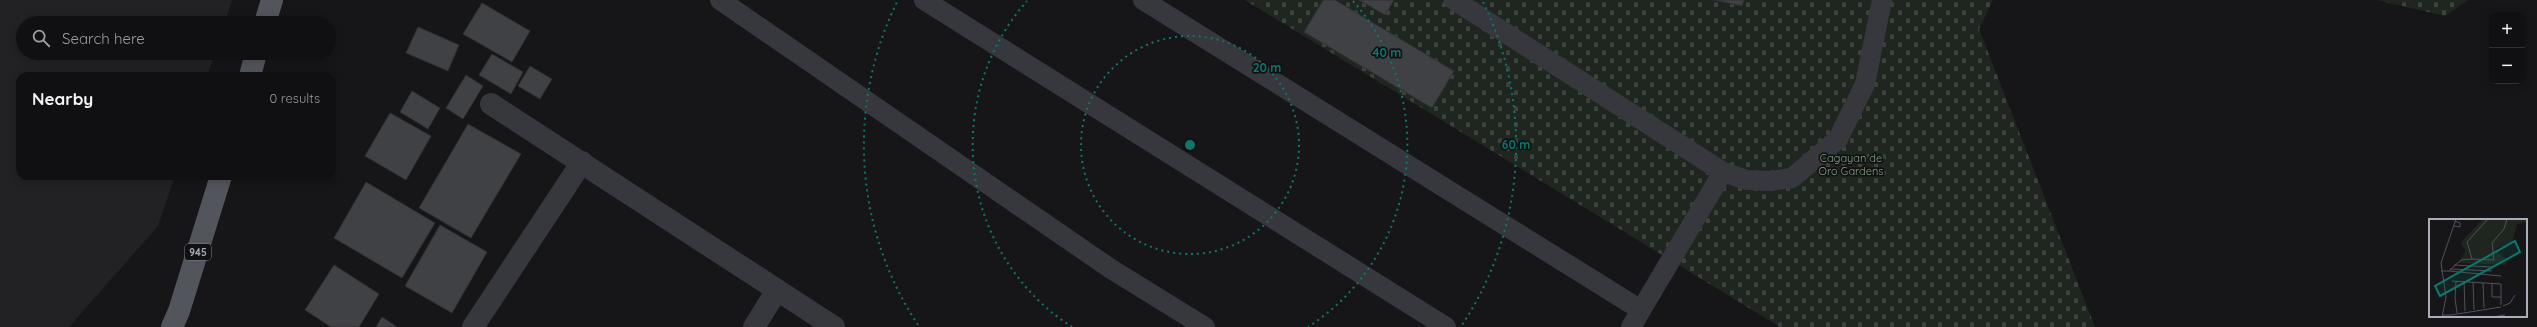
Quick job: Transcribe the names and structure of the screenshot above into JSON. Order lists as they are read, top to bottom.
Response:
{
  "streets": {
    "main road": ["945"]
  },
  "parks": ["Cagayan de Oro Gardens"],
  "page": {
    "map_buttons": ["+", "−"],
    "search": "Search here",
    "heading": ["Nearby", "0 results"]
  },
  "rings": ["40 m", "20 m", "60 m"]
}
